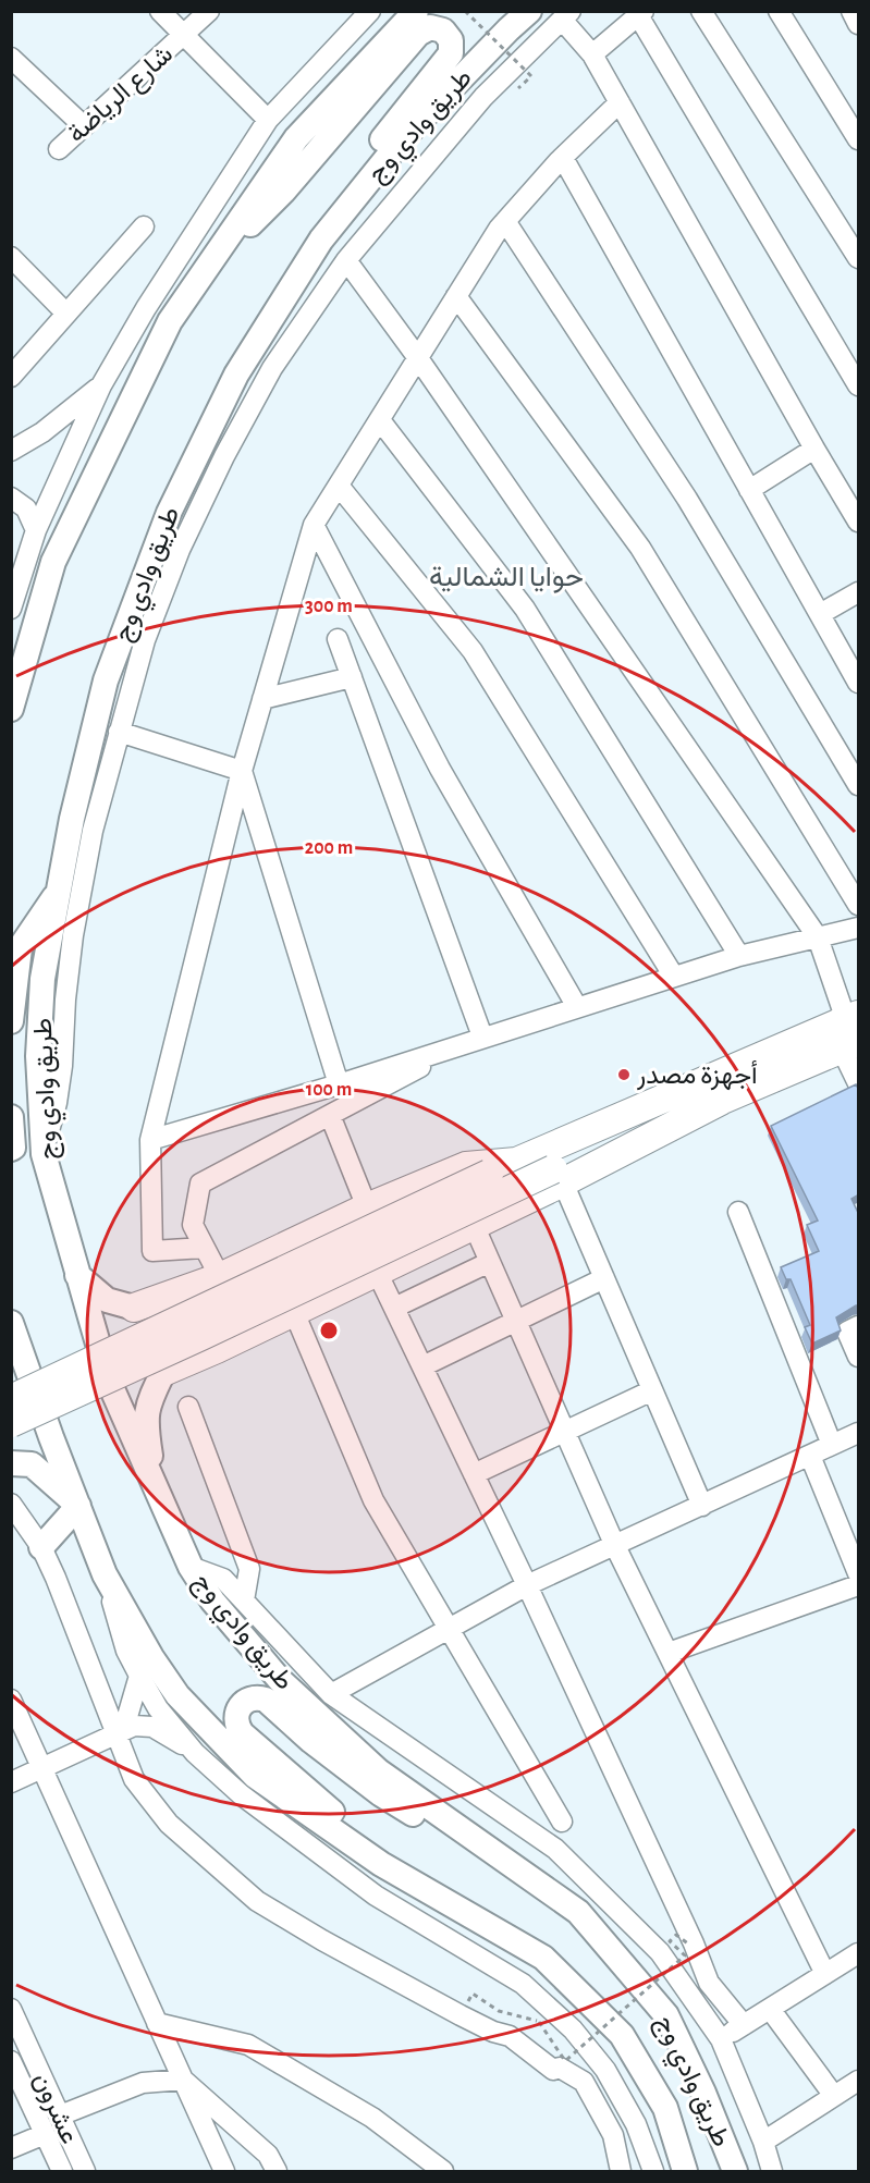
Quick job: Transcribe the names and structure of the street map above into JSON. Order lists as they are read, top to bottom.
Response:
{
  "streets": {
    "main road": ["طريق وادي وج"],
    "street": ["شارع الرياضة", "عشرون"]
  },
  "districts": ["حوايا الشمالية"],
  "places": ["أجهزة مصدر"],
  "rings": ["300 m", "200 m", "100 m"]
}
